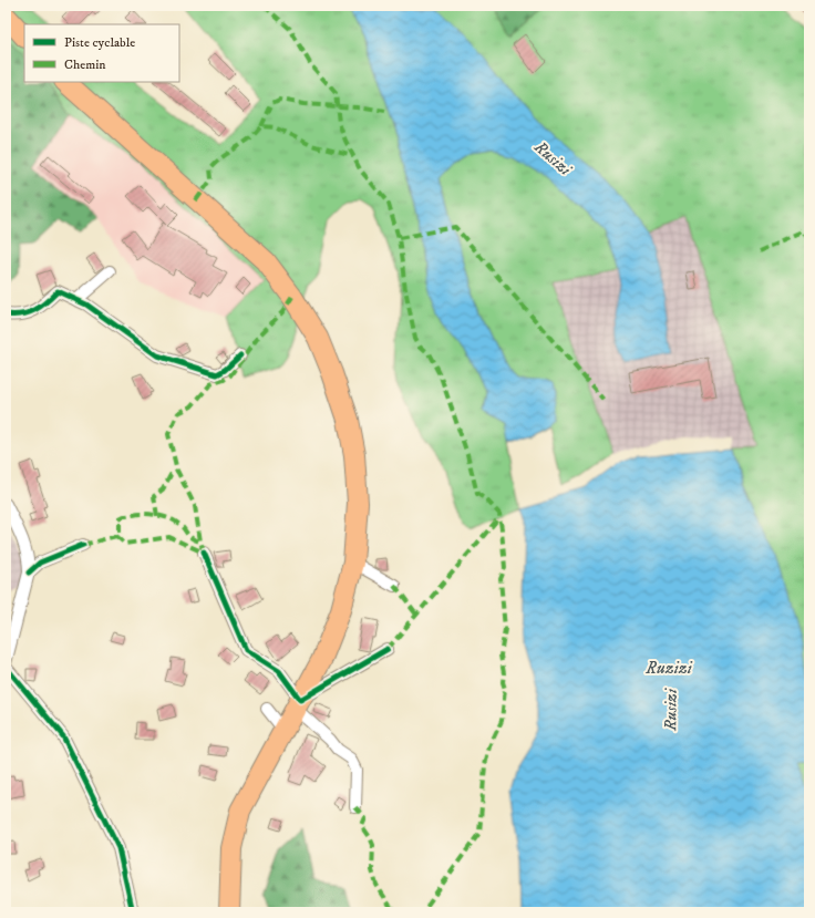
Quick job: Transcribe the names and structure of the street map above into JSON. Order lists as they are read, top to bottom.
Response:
{
  "water": ["Rusizi", "Ruzizi"],
  "legend": ["Piste cyclable", "Chemin"]
}
